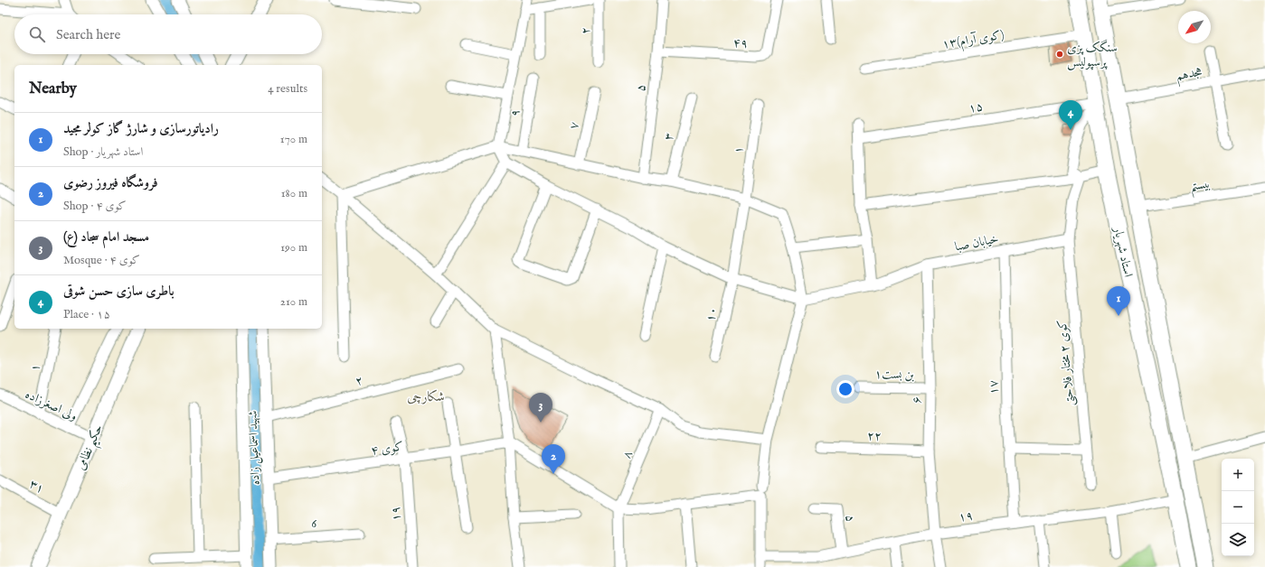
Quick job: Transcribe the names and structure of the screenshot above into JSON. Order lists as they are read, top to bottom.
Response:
{
  "streets": {
    "main road": ["استاد شهریار", "حکیم نظامی"],
    "street": [
      "۲",
      "۱۳(کوی آرام)",
      "۴۹",
      "هجدهم",
      "۵",
      "۱۵",
      "۹",
      "۷",
      "۳",
      "۱",
      "بیستم",
      "خیابان صبا",
      "۱۰",
      "کوی ۲ مختار فلاحتی",
      "بن بست۱",
      "۱۷",
      "۶",
      "ولی اصغرزاده",
      "۲۲",
      "شهید اسماعیل زاده",
      "کوی ۴",
      "۸",
      "۳۱",
      "۱۹",
      "6"
    ]
  },
  "crossings": [
    ["۲", "شهید اسماعیل زاده"],
    ["۱۳(کوی آرام)", "استاد شهریار"],
    ["۴۹", "۵"],
    ["هجدهم", "استاد شهریار"],
    ["۵", "۱۹"],
    ["۱۵", "استاد شهریار"],
    ["۱", "۱۰"],
    ["۱", "ولی اصغرزاده"],
    ["بیستم", "استاد شهریار"],
    ["خیابان صبا", "کوی ۲ مختار فلاحتی"],
    ["خیابان صبا", "۱۷"],
    ["خیابان صبا", "۶"],
    ["استاد شهریار", "۱۹"],
    ["بن بست۱", "۶"],
    ["۱۷", "۱۹"],
    ["۶", "۲۲"],
    ["۶", "۱۹"],
    ["ولی اصغرزاده", "حکیم نظامی"],
    ["حکیم نظامی", "۳۱"],
    ["شهید اسماعیل زاده", "کوی ۴"],
    ["شهید اسماعیل زاده", "6"],
    ["کوی ۴", "۱۹"]
  ],
  "districts": ["شکارچی"],
  "places": ["سنگک پزی پرسپولیس"],
  "north": "bottom left",
  "page": {
    "search": "Search here",
    "heading": ["Nearby", "4 results"],
    "pins": [
      "4",
      "1",
      "3",
      "2"
    ],
    "list": [
      {
        "mark": "1",
        "name": "رادیاتورسازی و شارژ گاز کولر مجید",
        "note": "Shop · استاد شهریار",
        "value": "170 m"
      },
      {
        "mark": "2",
        "name": "فروشگاه فیروز رضوی",
        "note": "Shop · کوی ۴",
        "value": "180 m"
      },
      {
        "mark": "3",
        "name": "مسجد امام سجاد (ع)",
        "note": "Mosque · کوی ۴",
        "value": "190 m"
      },
      {
        "mark": "4",
        "name": "باطری سازی حسن شوقی",
        "note": "Place · ۱۵",
        "value": "210 m"
      }
    ],
    "map_buttons": ["+", "−"]
  }
}
